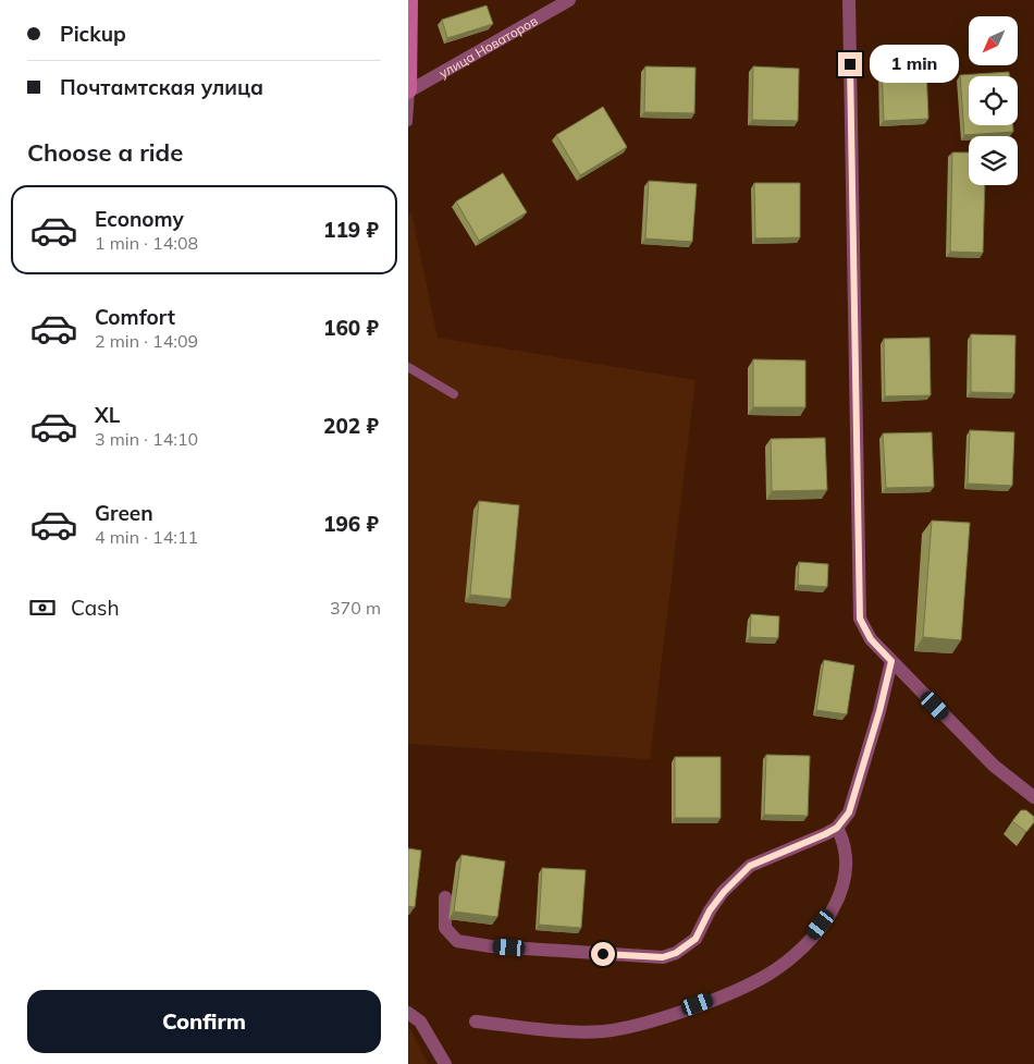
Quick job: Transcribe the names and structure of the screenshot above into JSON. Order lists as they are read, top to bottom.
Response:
{
  "streets": {
    "street": ["улица Новаторов"]
  },
  "north": "bottom left",
  "page": {
    "banner": ["Pickup", "Почтамтская улица"],
    "bubble": "1 min",
    "heading": "Choose a ride",
    "list": [
      {
        "name": "Economy",
        "note": "1 min · 14:08",
        "value": "119 ₽"
      },
      {
        "name": "Comfort",
        "note": "2 min · 14:09",
        "value": "160 ₽"
      },
      {
        "name": "XL",
        "note": "3 min · 14:10",
        "value": "202 ₽"
      },
      {
        "name": "Green",
        "note": "4 min · 14:11",
        "value": "196 ₽"
      }
    ],
    "pay": ["Cash", "370 m"],
    "buttons": "Confirm"
  }
}
